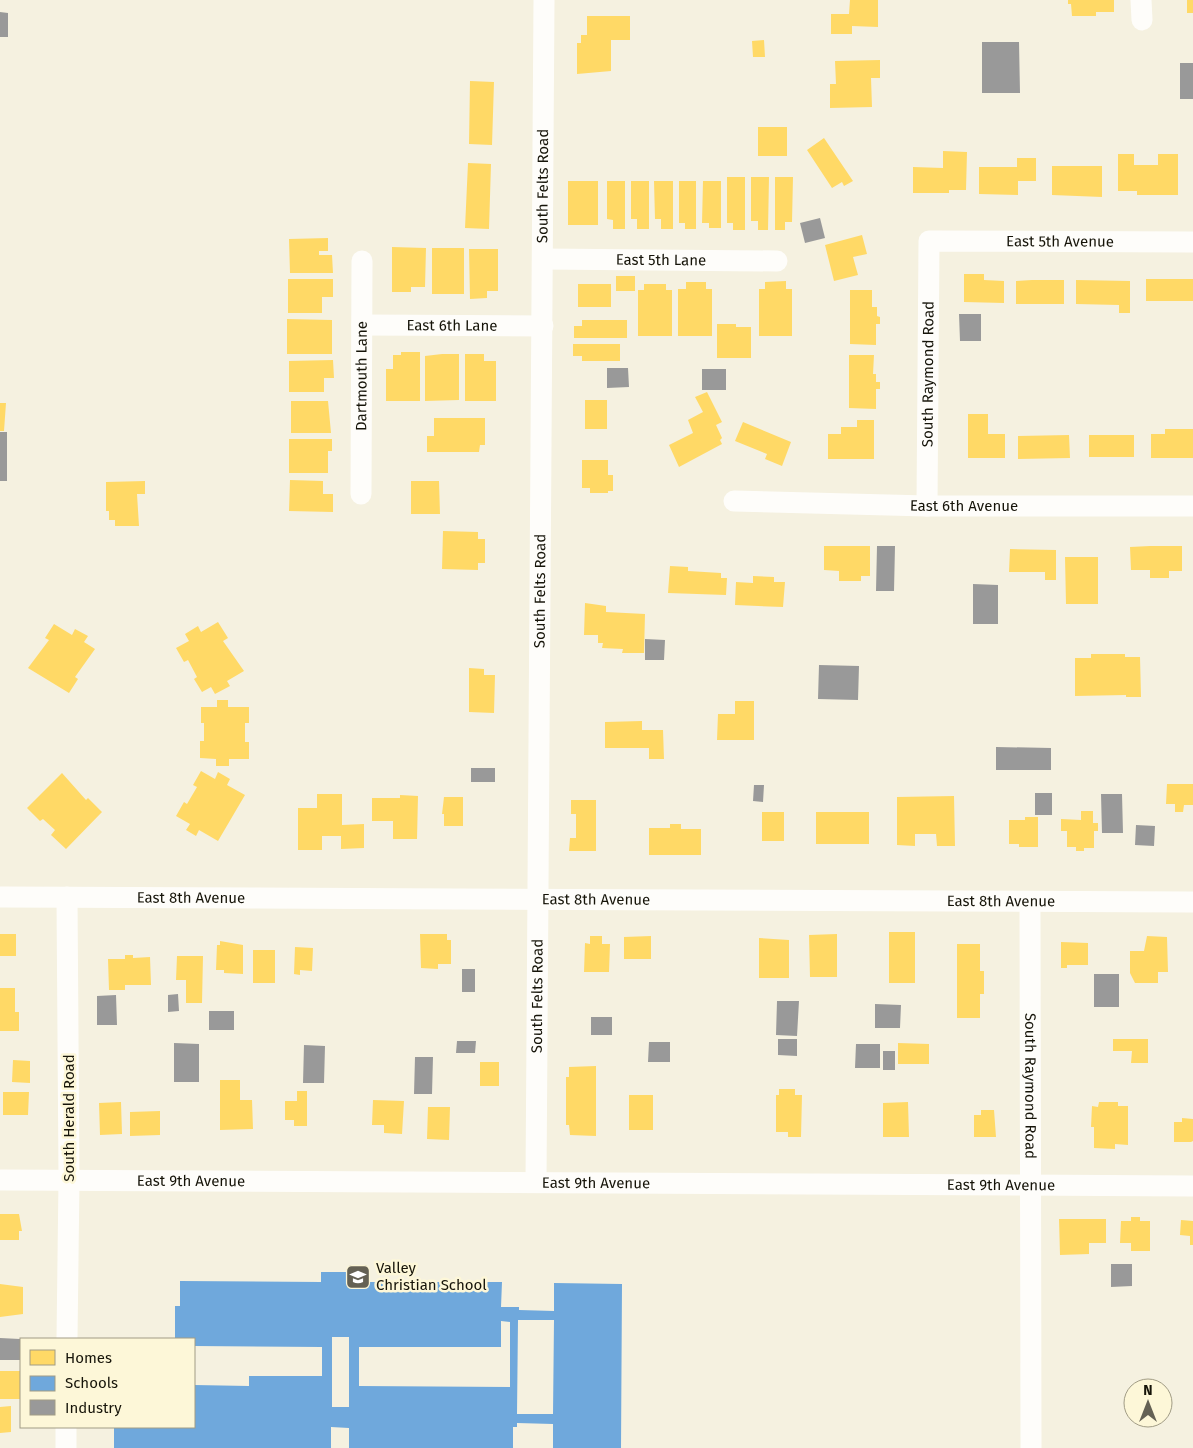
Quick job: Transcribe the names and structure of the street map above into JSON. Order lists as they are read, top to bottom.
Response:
{
  "streets": {
    "street": [
      "South Felts Road",
      "East 5th Avenue",
      "East 5th Lane",
      "East 6th Lane",
      "South Raymond Road",
      "Dartmouth Lane",
      "East 6th Avenue",
      "East 8th Avenue",
      "South Herald Road",
      "East 9th Avenue"
    ]
  },
  "crossings": [
    ["South Felts Road", "East 5th Lane"],
    ["South Felts Road", "East 6th Lane"],
    ["South Felts Road", "East 8th Avenue"],
    ["South Felts Road", "East 9th Avenue"],
    ["East 5th Avenue", "South Raymond Road"],
    ["East 6th Lane", "Dartmouth Lane"],
    ["South Raymond Road", "East 6th Avenue"],
    ["South Raymond Road", "East 8th Avenue"],
    ["South Raymond Road", "East 9th Avenue"],
    ["East 8th Avenue", "South Herald Road"],
    ["South Herald Road", "East 9th Avenue"]
  ],
  "places": {
    "school or university": ["Valley Christian School"]
  },
  "legend": ["Homes", "Schools", "Industry"],
  "north": "top"
}
